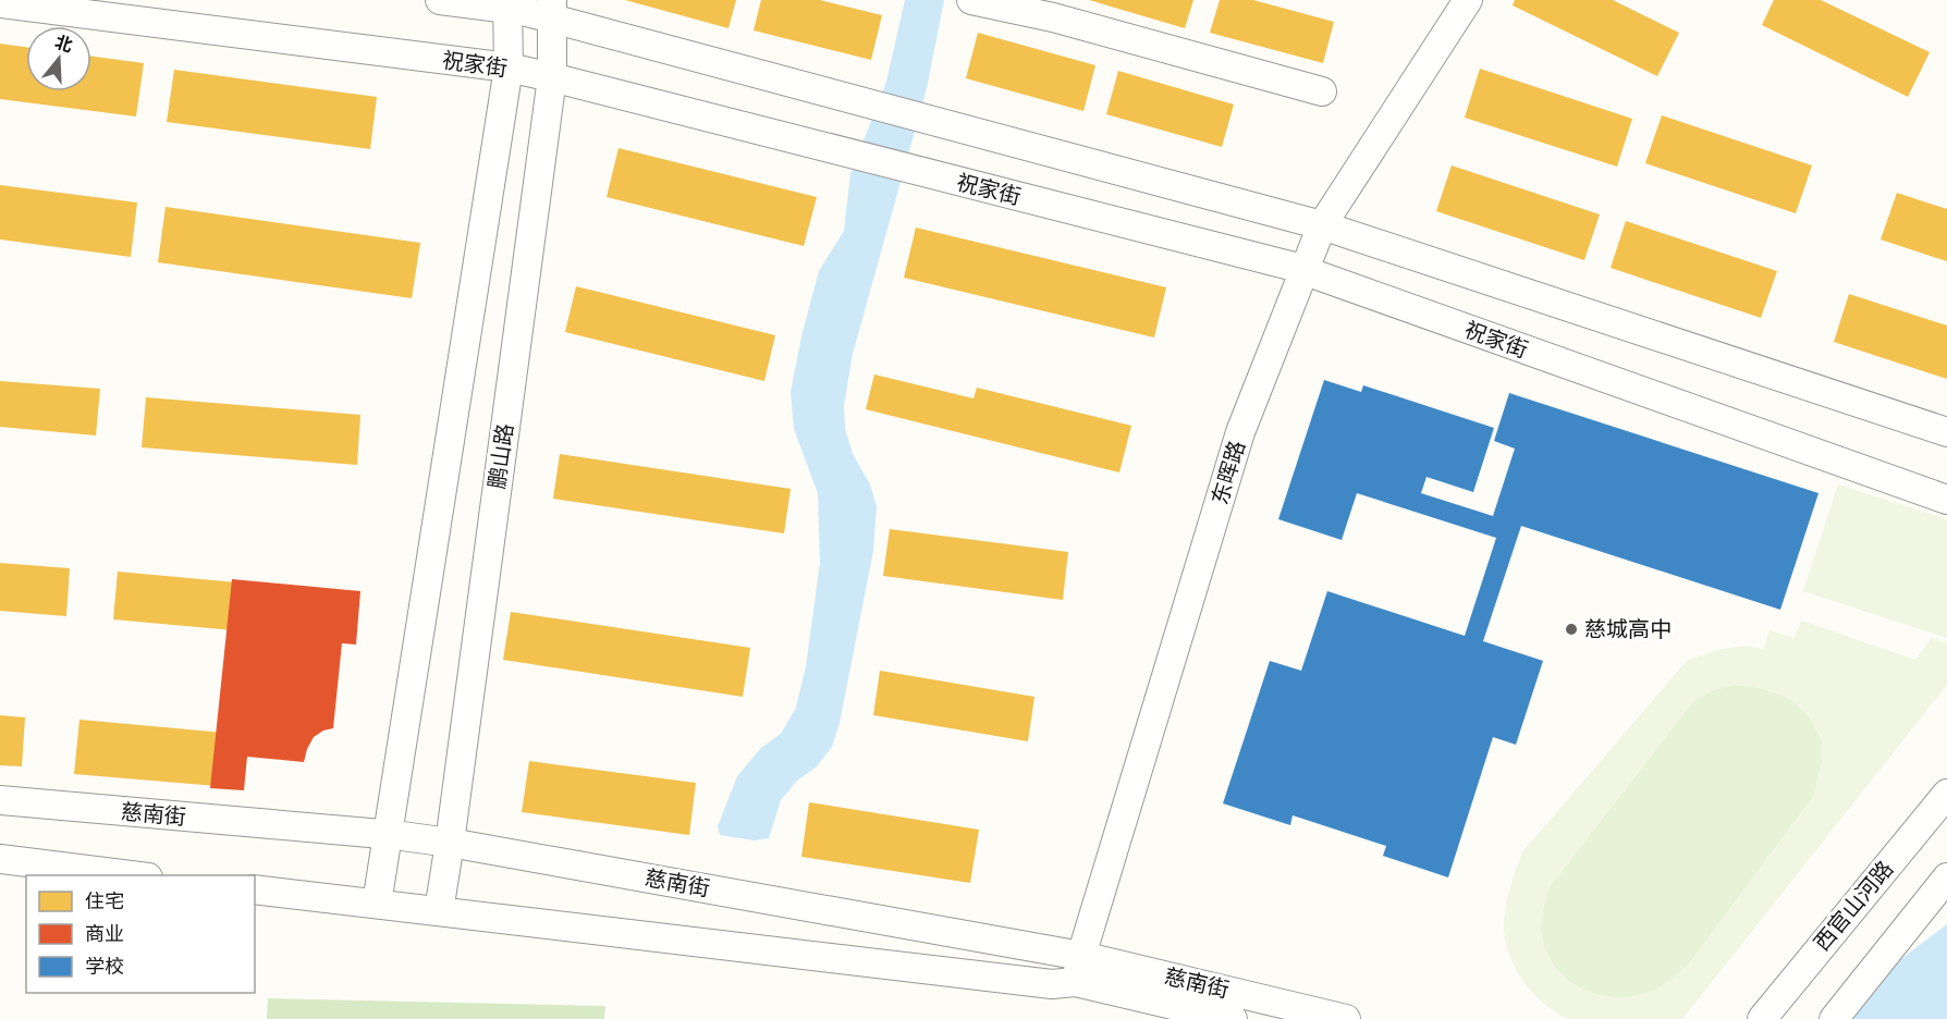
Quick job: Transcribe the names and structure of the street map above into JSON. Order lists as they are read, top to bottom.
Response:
{
  "streets": {
    "street": [
      "祝家街",
      "鹏山路",
      "东晖路",
      "慈南街",
      "西官山河路"
    ]
  },
  "crossings": [
    ["祝家街", "鹏山路"],
    ["祝家街", "东晖路"],
    ["鹏山路", "慈南街"],
    ["东晖路", "慈南街"]
  ],
  "places": ["慈城高中"],
  "legend": ["住宅", "商业", "学校"],
  "north": "top"
}
